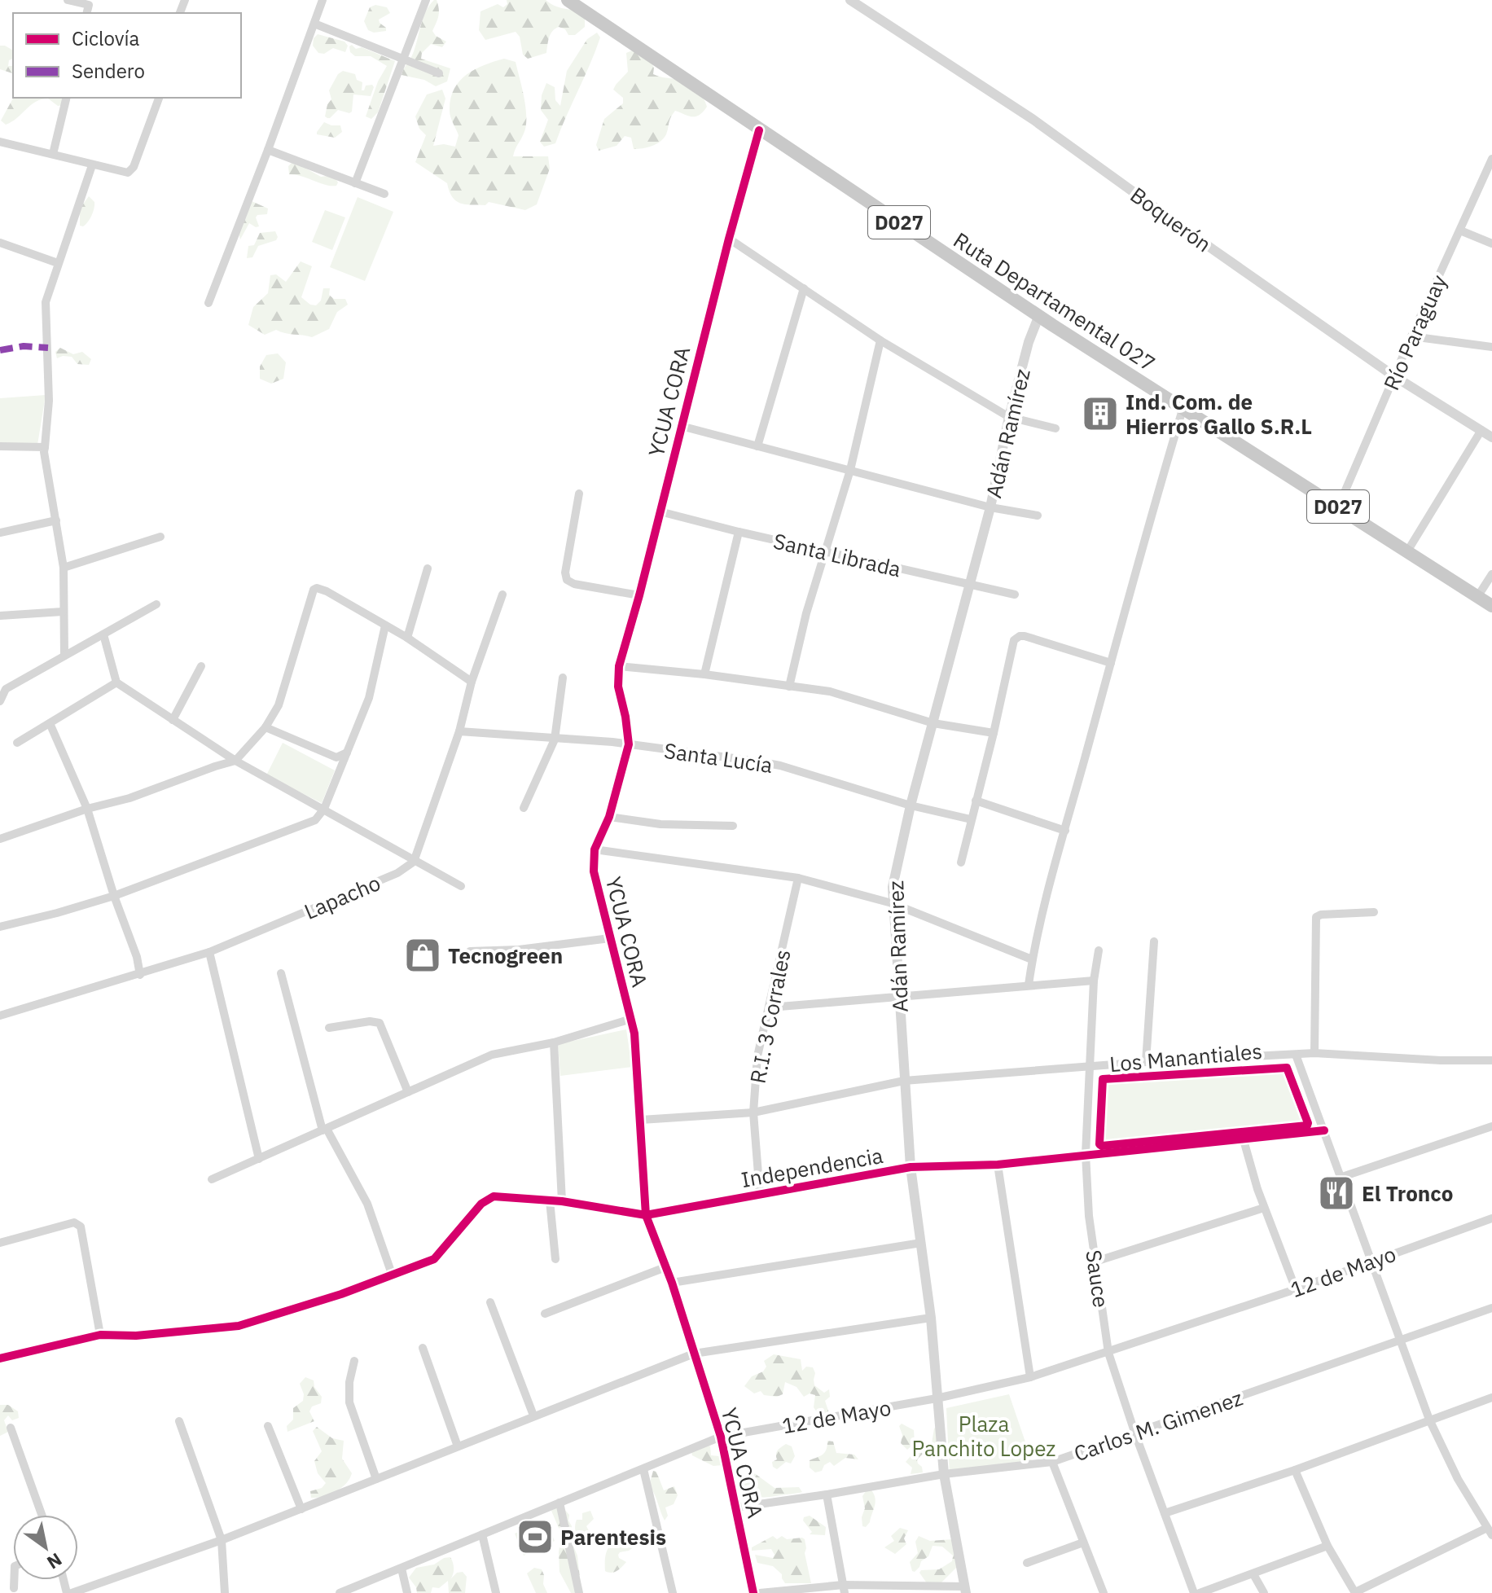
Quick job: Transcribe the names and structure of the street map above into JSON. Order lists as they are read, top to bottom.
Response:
{
  "streets": {
    "main road": ["D027", "Ruta Departamental 027"],
    "street": [
      "Boquerón",
      "Río Paraguay",
      "YCUA CORA",
      "Adán Ramírez",
      "Santa Librada",
      "Santa Lucía",
      "Lapacho",
      "R.I. 3 Corrales",
      "Independencia",
      "12 de Mayo",
      "Sauce",
      "Carlos M. Gimenez"
    ],
    "cycle path": ["Los Manantiales"]
  },
  "crossings": [
    ["Boquerón", "Río Paraguay"],
    ["Ruta Departamental 027", "Río Paraguay"],
    ["Ruta Departamental 027", "YCUA CORA"],
    ["Ruta Departamental 027", "Adán Ramírez"],
    ["YCUA CORA", "Santa Librada"],
    ["YCUA CORA", "Santa Lucía"],
    ["YCUA CORA", "Independencia"],
    ["YCUA CORA", "12 de Mayo"],
    ["YCUA CORA", "Carlos M. Gimenez"],
    ["Adán Ramírez", "Santa Librada"],
    ["Adán Ramírez", "Santa Lucía"],
    ["Adán Ramírez", "Independencia"],
    ["Adán Ramírez", "12 de Mayo"],
    ["Adán Ramírez", "Carlos M. Gimenez"],
    ["R.I. 3 Corrales", "Independencia"],
    ["Independencia", "Sauce"],
    ["12 de Mayo", "Sauce"],
    ["Sauce", "Carlos M. Gimenez"]
  ],
  "parks": ["Plaza Panchito Lopez"],
  "places": {
    "building": ["Ind. Com. de Hierros Gallo S.R.L"],
    "shop": ["Tecnogreen"],
    "restaurant": ["El Tronco"],
    "sports": ["Parentesis"]
  },
  "legend": ["Ciclovía", "Sendero"],
  "north": "bottom right"
}
